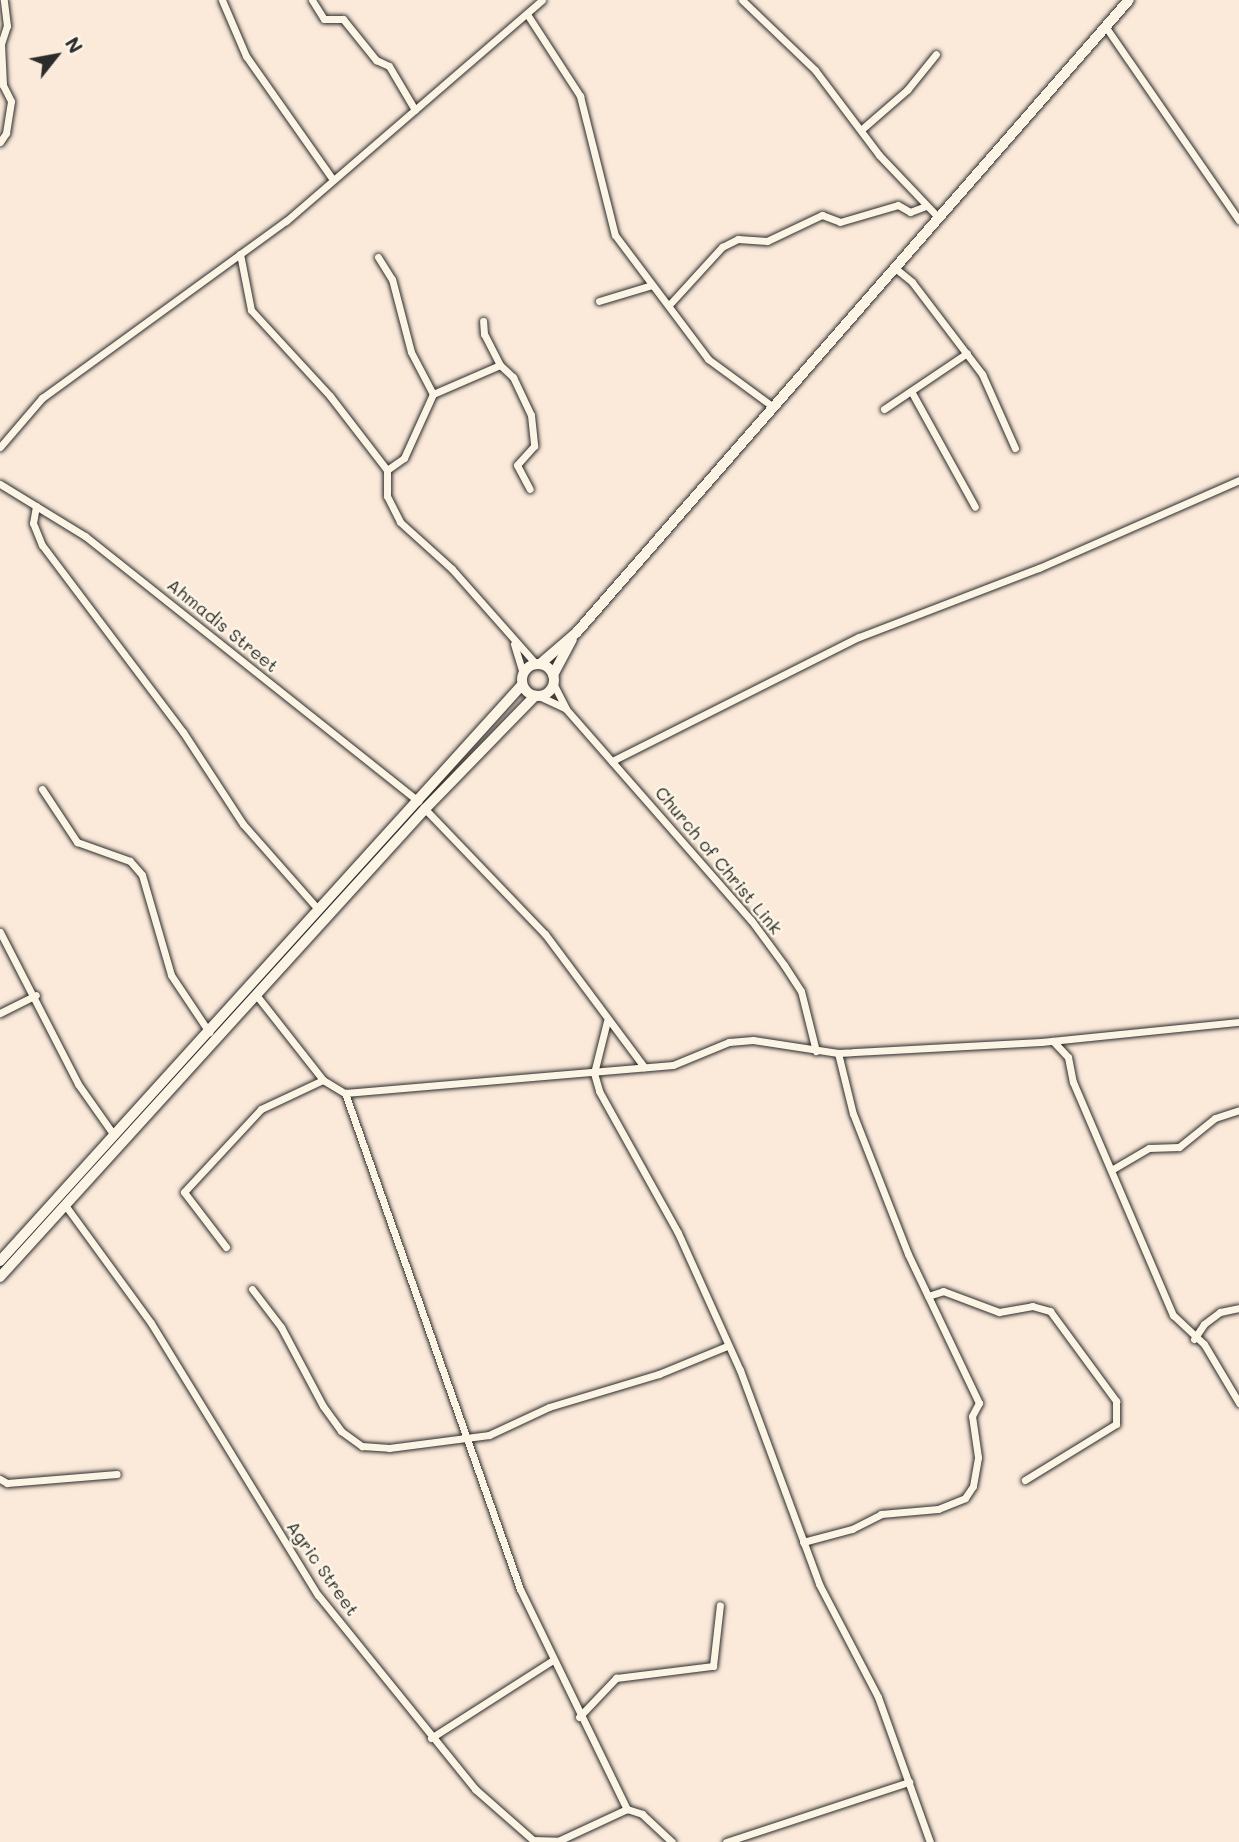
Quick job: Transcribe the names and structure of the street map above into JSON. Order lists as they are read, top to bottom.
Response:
{
  "streets": {
    "street": ["Ahmadis Street", "Church of Christ Link", "Agric Street"]
  },
  "north": "top right"
}
